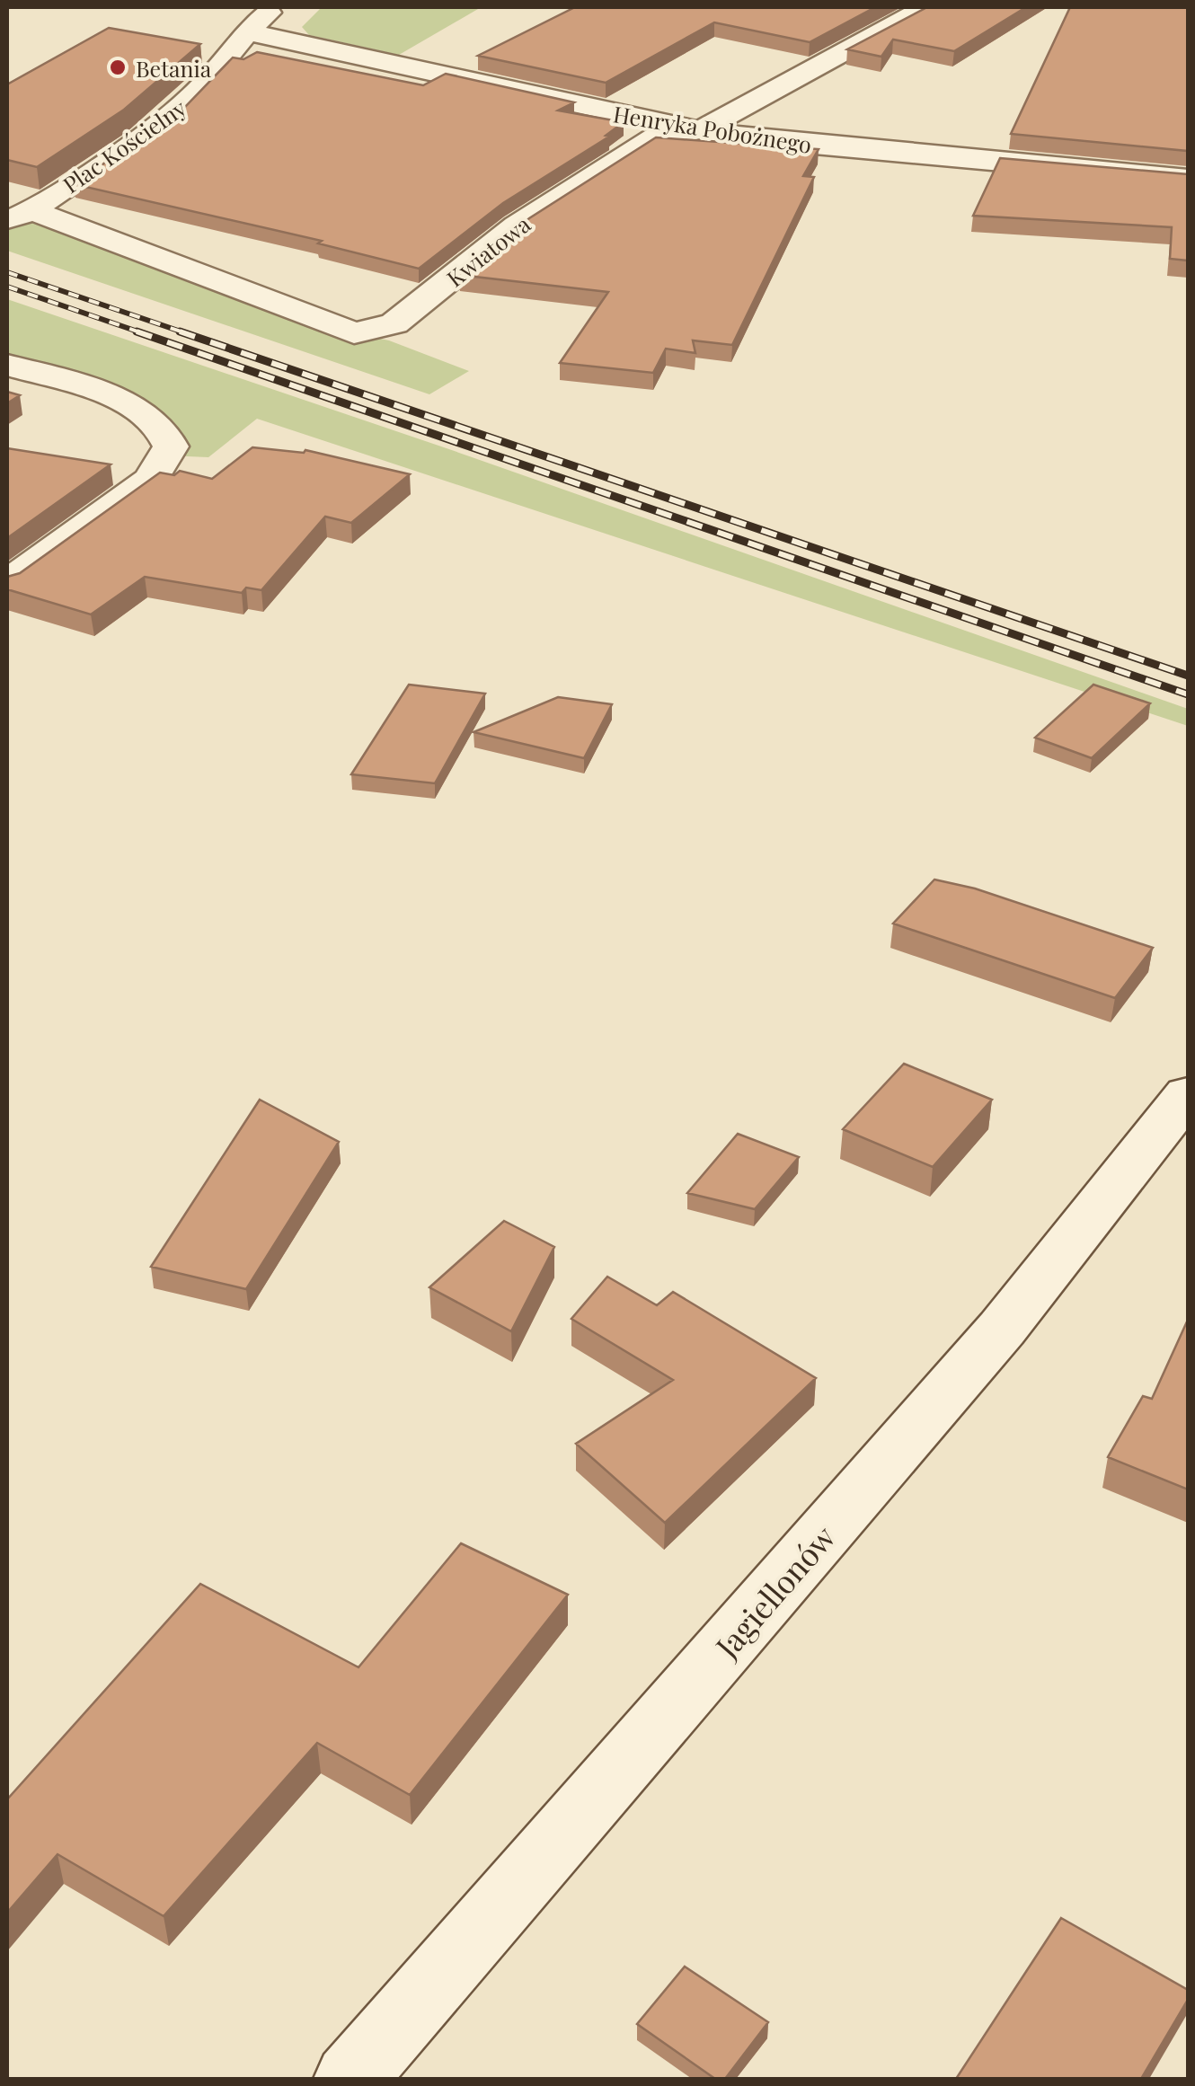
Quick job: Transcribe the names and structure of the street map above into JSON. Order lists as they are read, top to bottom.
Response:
{
  "streets": {
    "street": [
      "Henryka Pobożnego",
      "Plac Kościelny",
      "Kwiatowa",
      "Jagiellonów"
    ]
  },
  "crossings": [
    ["Henryka Pobożnego", "Plac Kościelny"],
    ["Henryka Pobożnego", "Kwiatowa"],
    ["Plac Kościelny", "Kwiatowa"]
  ],
  "places": ["Betania"]
}
